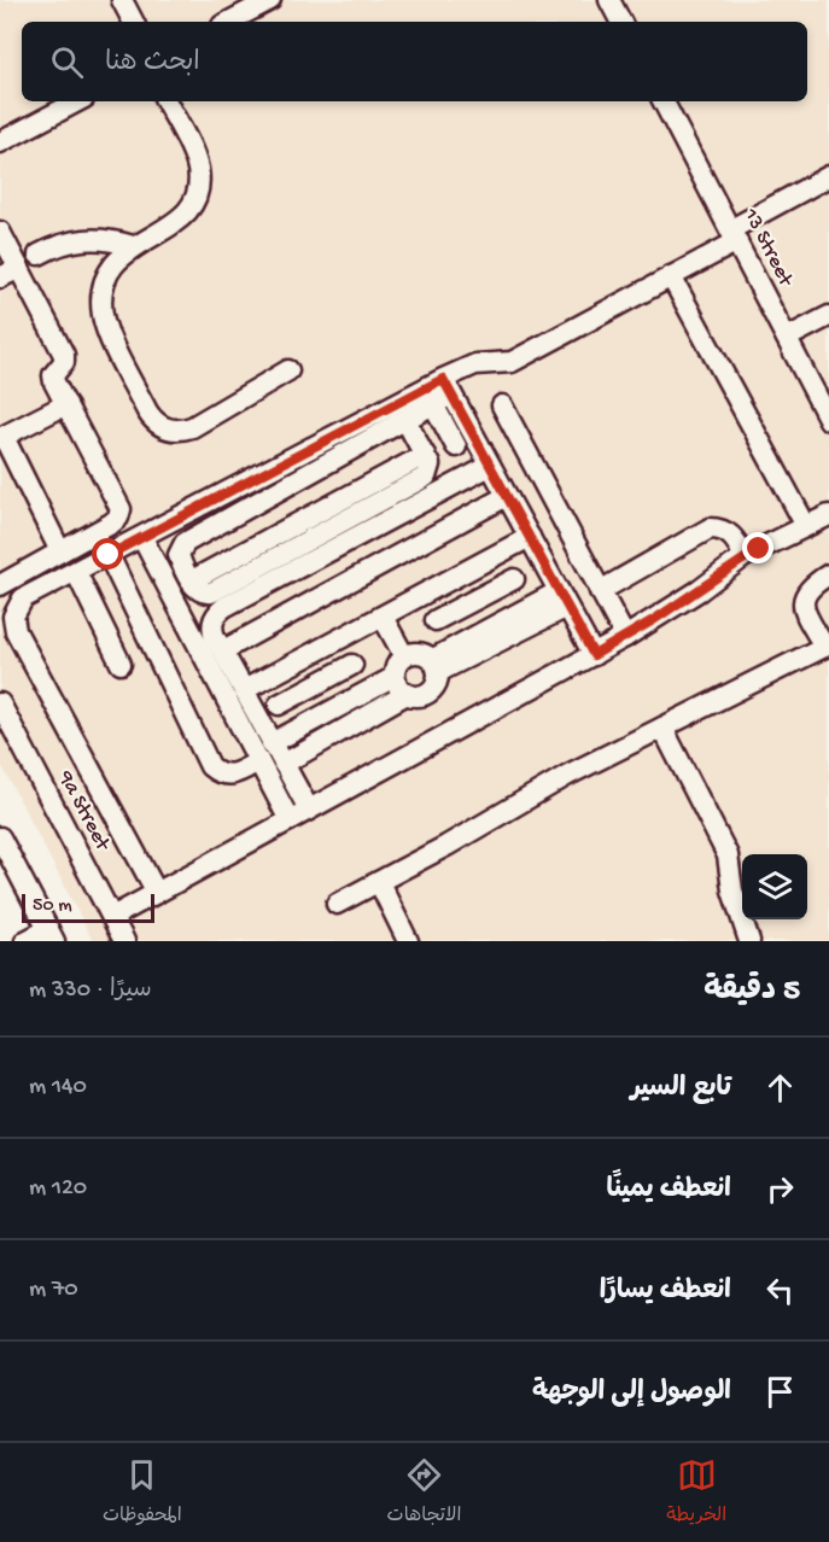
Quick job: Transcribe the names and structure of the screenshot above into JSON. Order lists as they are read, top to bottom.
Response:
{
  "streets": {
    "street": ["13 Street", "9a Street"]
  },
  "scale_bar": "50 m",
  "page": {
    "search": "ابحث هنا",
    "scale": "50 m",
    "heading": ["5 دقيقة", "سيرًا · 330 m"],
    "list": [
      ["تابع السير", "140 m"],
      ["انعطف يمينًا", "120 m"],
      ["انعطف يسارًا", "70 m"],
      "الوصول إلى الوجهة"
    ],
    "nav": ["الخريطة", "الاتجاهات", "المحفوظات"]
  }
}
